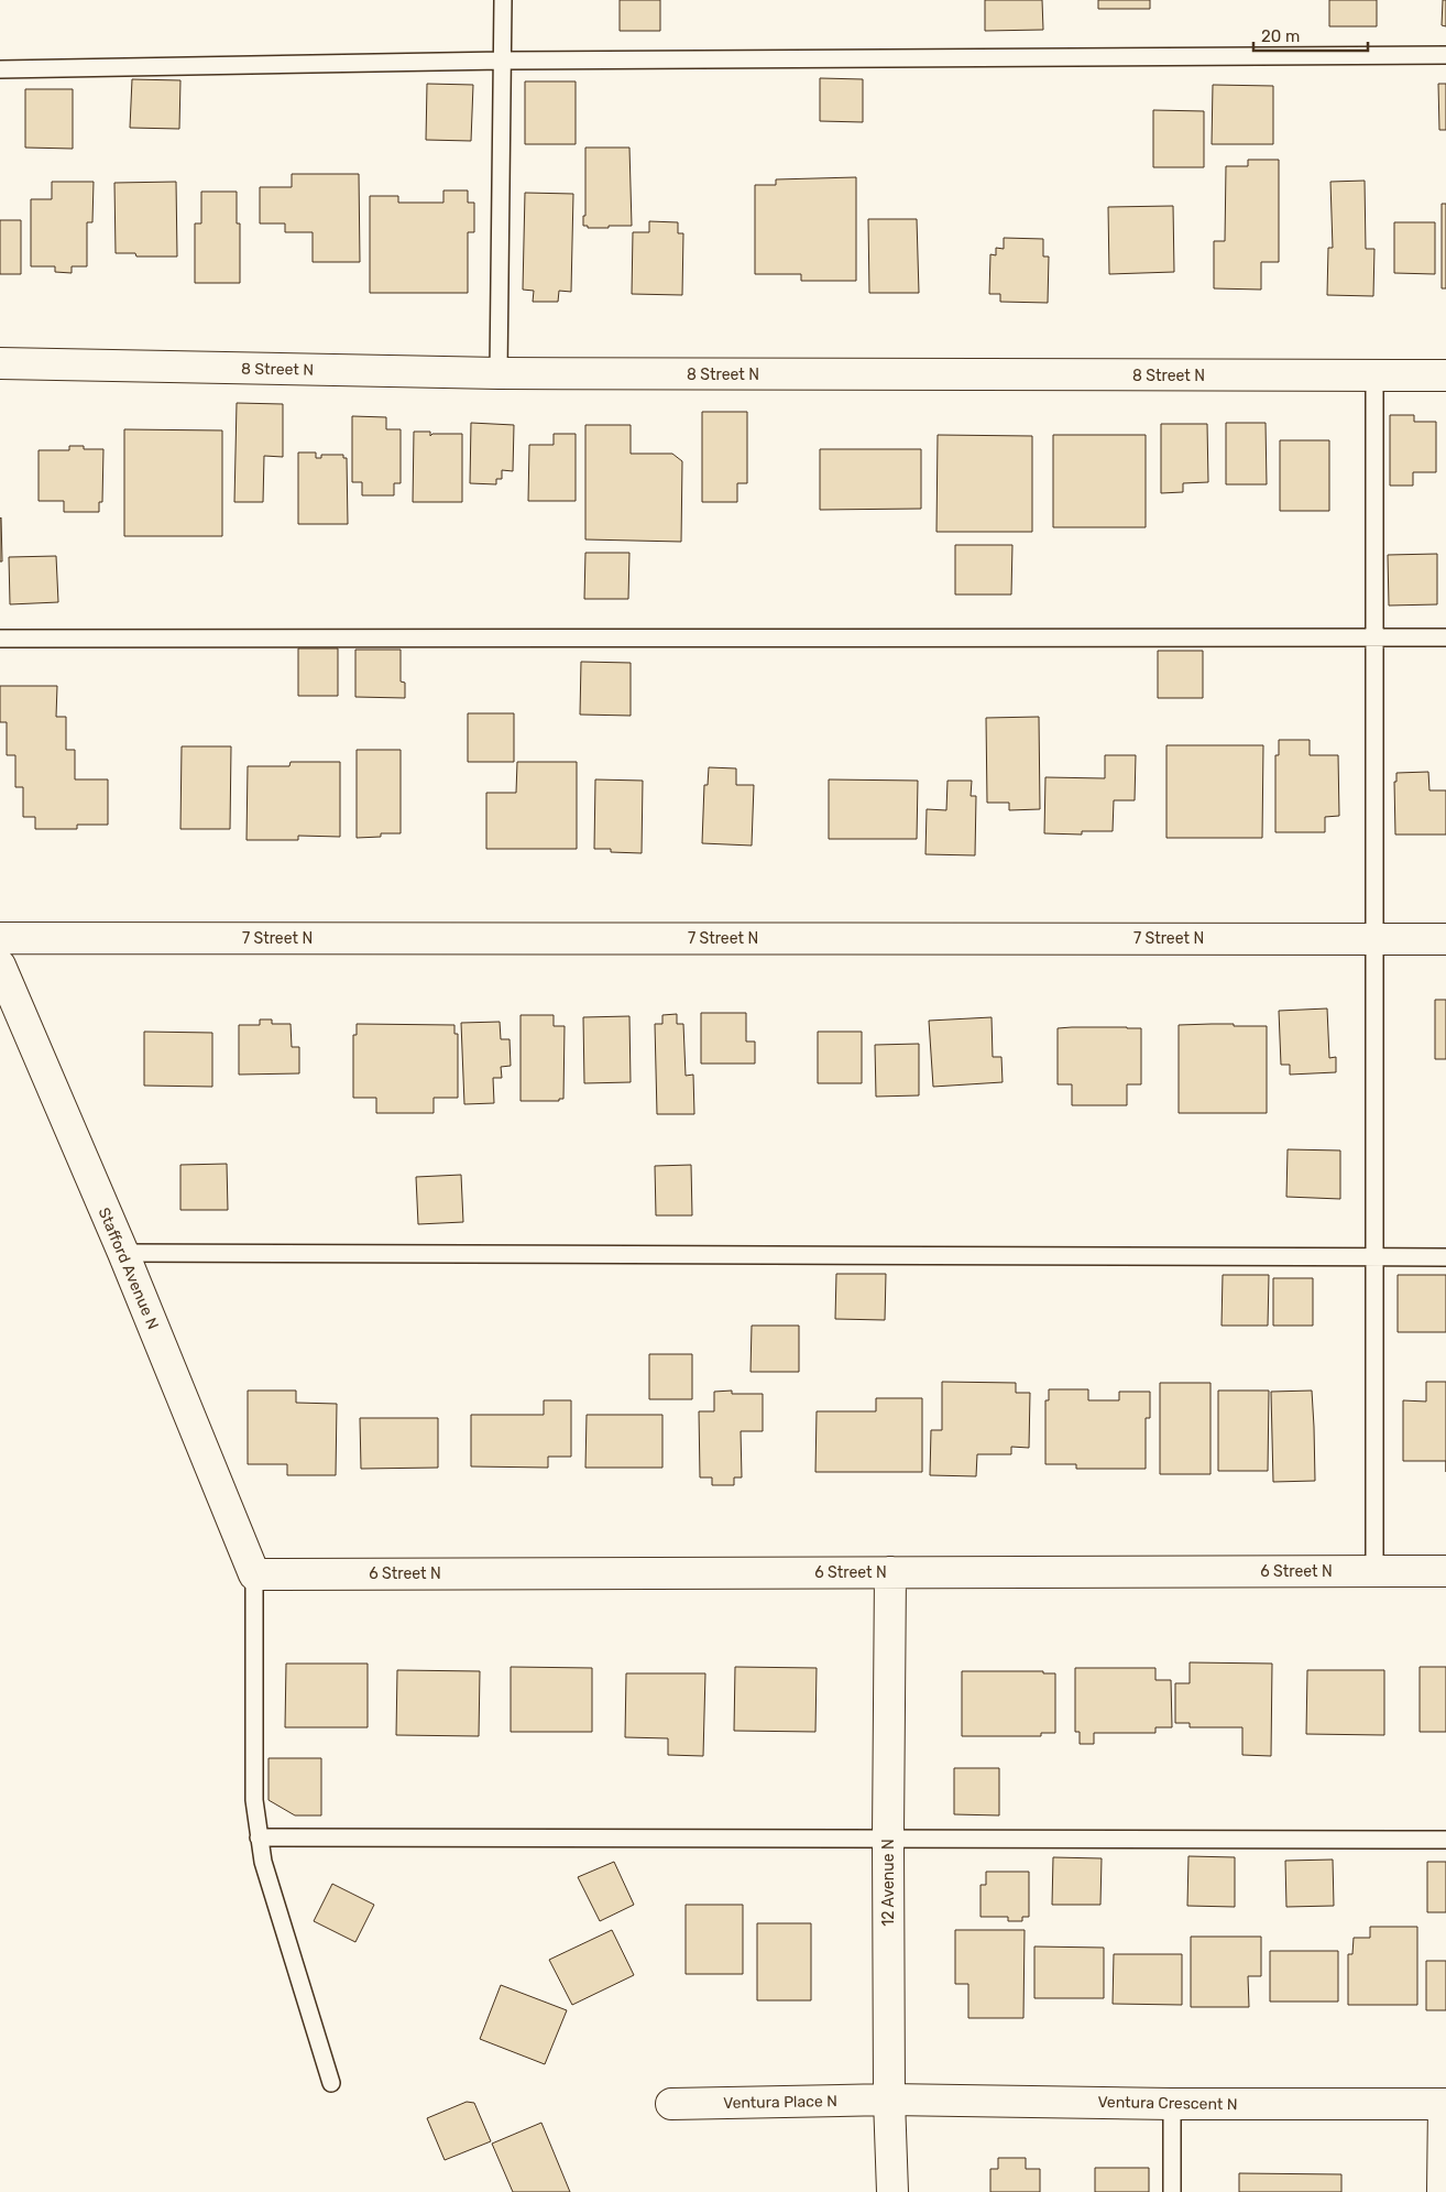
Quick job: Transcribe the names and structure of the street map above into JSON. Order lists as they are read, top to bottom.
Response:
{
  "streets": {
    "street": [
      "8 Street N",
      "7 Street N",
      "Stafford Avenue N",
      "6 Street N",
      "12 Avenue N",
      "Ventura Place N",
      "Ventura Crescent N"
    ]
  },
  "crossings": [
    ["Stafford Avenue N", "6 Street N"],
    ["6 Street N", "12 Avenue N"],
    ["12 Avenue N", "Ventura Place N"],
    ["12 Avenue N", "Ventura Crescent N"],
    ["Ventura Place N", "Ventura Crescent N"]
  ],
  "scale_bar": "20 m"
}
